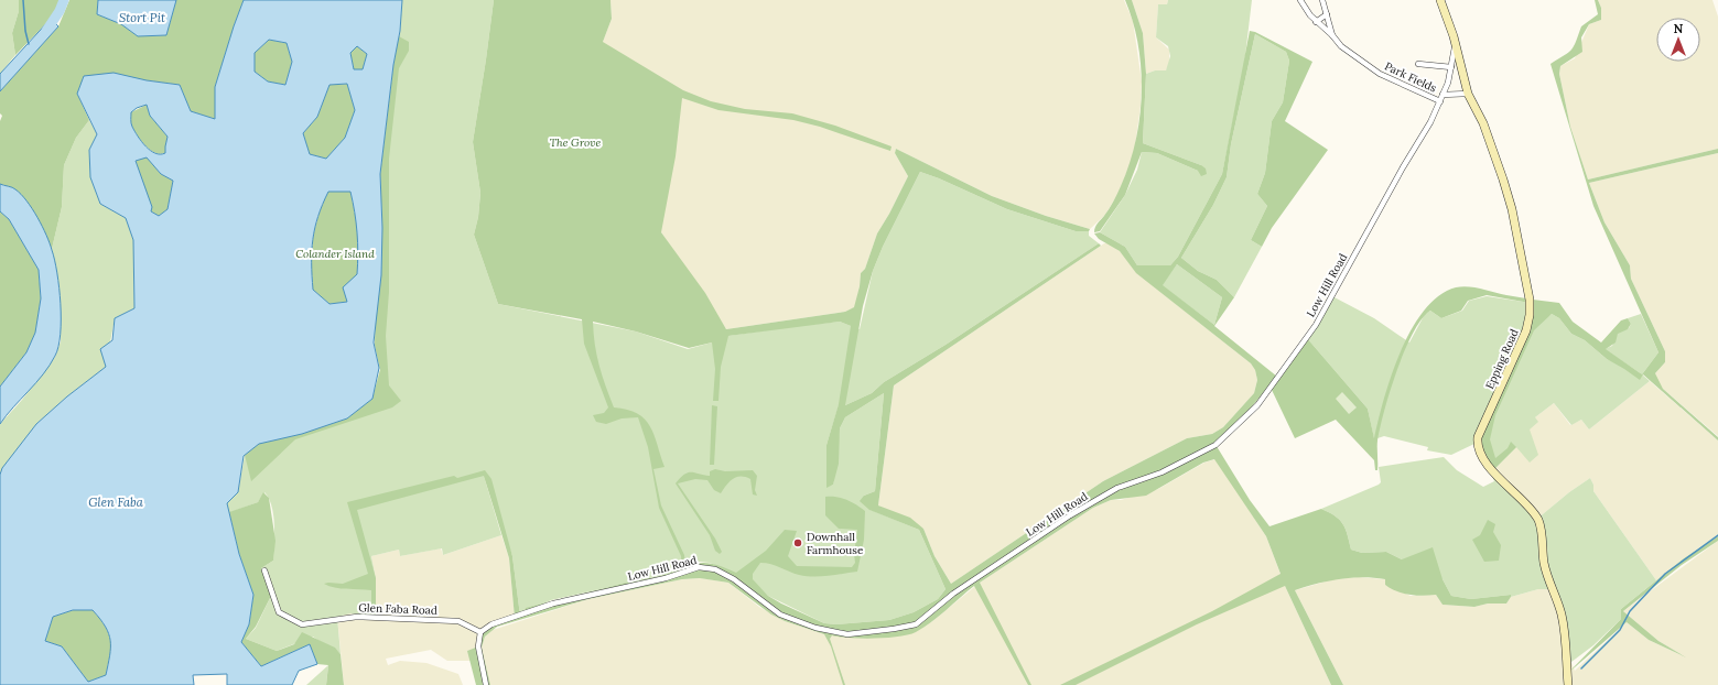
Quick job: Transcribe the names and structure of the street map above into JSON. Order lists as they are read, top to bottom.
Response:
{
  "streets": {
    "main road": ["Epping Road"],
    "street": ["Park Fields", "Low Hill Road", "Glen Faba Road"]
  },
  "crossings": [
    ["Park Fields", "Low Hill Road"],
    ["Low Hill Road", "Epping Road"],
    ["Low Hill Road", "Glen Faba Road"]
  ],
  "water": ["Stort Pit", "Glen Faba"],
  "parks": ["The Grove", "Colander Island"],
  "places": ["Downhall Farmhouse"],
  "north": "top"
}
